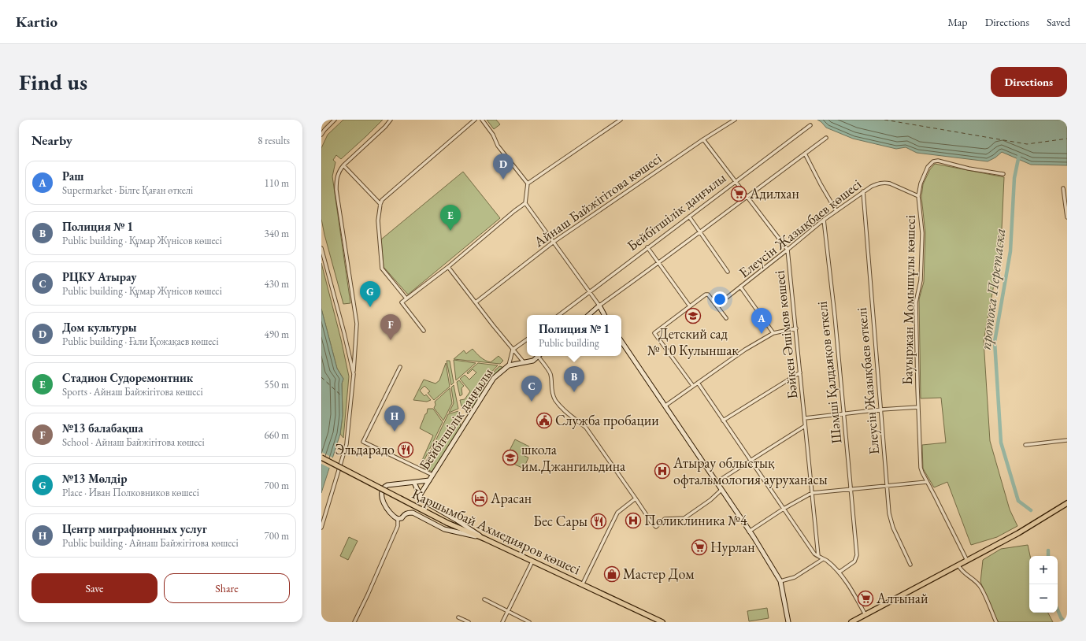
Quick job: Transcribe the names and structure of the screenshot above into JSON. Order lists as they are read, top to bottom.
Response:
{
  "streets": {
    "main road": ["Қаршымбай Ахмедияров көшесі"],
    "street": [
      "Айнаш Байжігітова көшесі",
      "Бейбітшілік даңғылы",
      "Елеусін Жазықбаев көшесі",
      "Бауыржан Момышұлы көшесі",
      "Бәйкен Әшімов көшесі",
      "Шәмші Қалдаяқов өткелі",
      "Елеусін Жазықбаев өткелі"
    ]
  },
  "crossings": [
    ["Айнаш Байжігітова көшесі", "Бәйкен Әшімов көшесі"],
    ["Бейбітшілік даңғылы", "Бәйкен Әшімов көшесі"],
    ["Елеусін Жазықбаев көшесі", "Бауыржан Момышұлы көшесі"],
    ["Елеусін Жазықбаев көшесі", "Бәйкен Әшімов көшесі"],
    ["Елеусін Жазықбаев көшесі", "Шәмші Қалдаяқов өткелі"],
    ["Елеусін Жазықбаев көшесі", "Елеусін Жазықбаев өткелі"]
  ],
  "water": ["протока Перетаска"],
  "places": {
    "supermarket": ["Адилхан", "Нурлан", "Алтынай"],
    "school or university": ["Детский сад № 10 Кулыншак", "школа им.Джангильдина"],
    "public building": ["Служба пробации"],
    "restaurant": ["Эльдарадо", "Бес Сары"],
    "hospital": ["Атырау облыстық офтальмология ауруханасы", "Поликлиника №4"],
    "hotel": ["Арасан"],
    "shop": ["Мастер Дом"]
  },
  "page": {
    "header": "Kartio",
    "nav": ["Map", "Directions", "Saved"],
    "buttons": [
      "Directions",
      ["Save", "Share"]
    ],
    "title": "Find us",
    "heading": ["Nearby", "8 results"],
    "pins": [
      "D",
      "E",
      "G",
      "A",
      "F",
      "B",
      "C",
      "H"
    ],
    "list": [
      {
        "mark": "A",
        "name": "Раш",
        "note": "Supermarket · Білге Қаған өткелі",
        "value": "110 m"
      },
      {
        "mark": "B",
        "name": "Полиция № 1",
        "note": "Public building · Құмар Жүнісов көшесі",
        "value": "340 m"
      },
      {
        "mark": "C",
        "name": "РЦКУ Атырау",
        "note": "Public building · Құмар Жүнісов көшесі",
        "value": "430 m"
      },
      {
        "mark": "D",
        "name": "Дом культуры",
        "note": "Public building · Ғали Қожақаев көшесі",
        "value": "490 m"
      },
      {
        "mark": "E",
        "name": "Стадион Судоремонтник",
        "note": "Sports · Айнаш Байжігітова көшесі",
        "value": "550 m"
      },
      {
        "mark": "F",
        "name": "№13 балабақша",
        "note": "School · Айнаш Байжігітова көшесі",
        "value": "660 m"
      },
      {
        "mark": "G",
        "name": "№13 Мөлдiр",
        "note": "Place · Иван Полковников көшесі",
        "value": "700 m"
      },
      {
        "mark": "H",
        "name": "Центр миграфионных услуг",
        "note": "Public building · Айнаш Байжігітова көшесі",
        "value": "700 m"
      }
    ],
    "popup": ["Полиция № 1", "Public building"],
    "map_buttons": ["+", "−"]
  }
}
